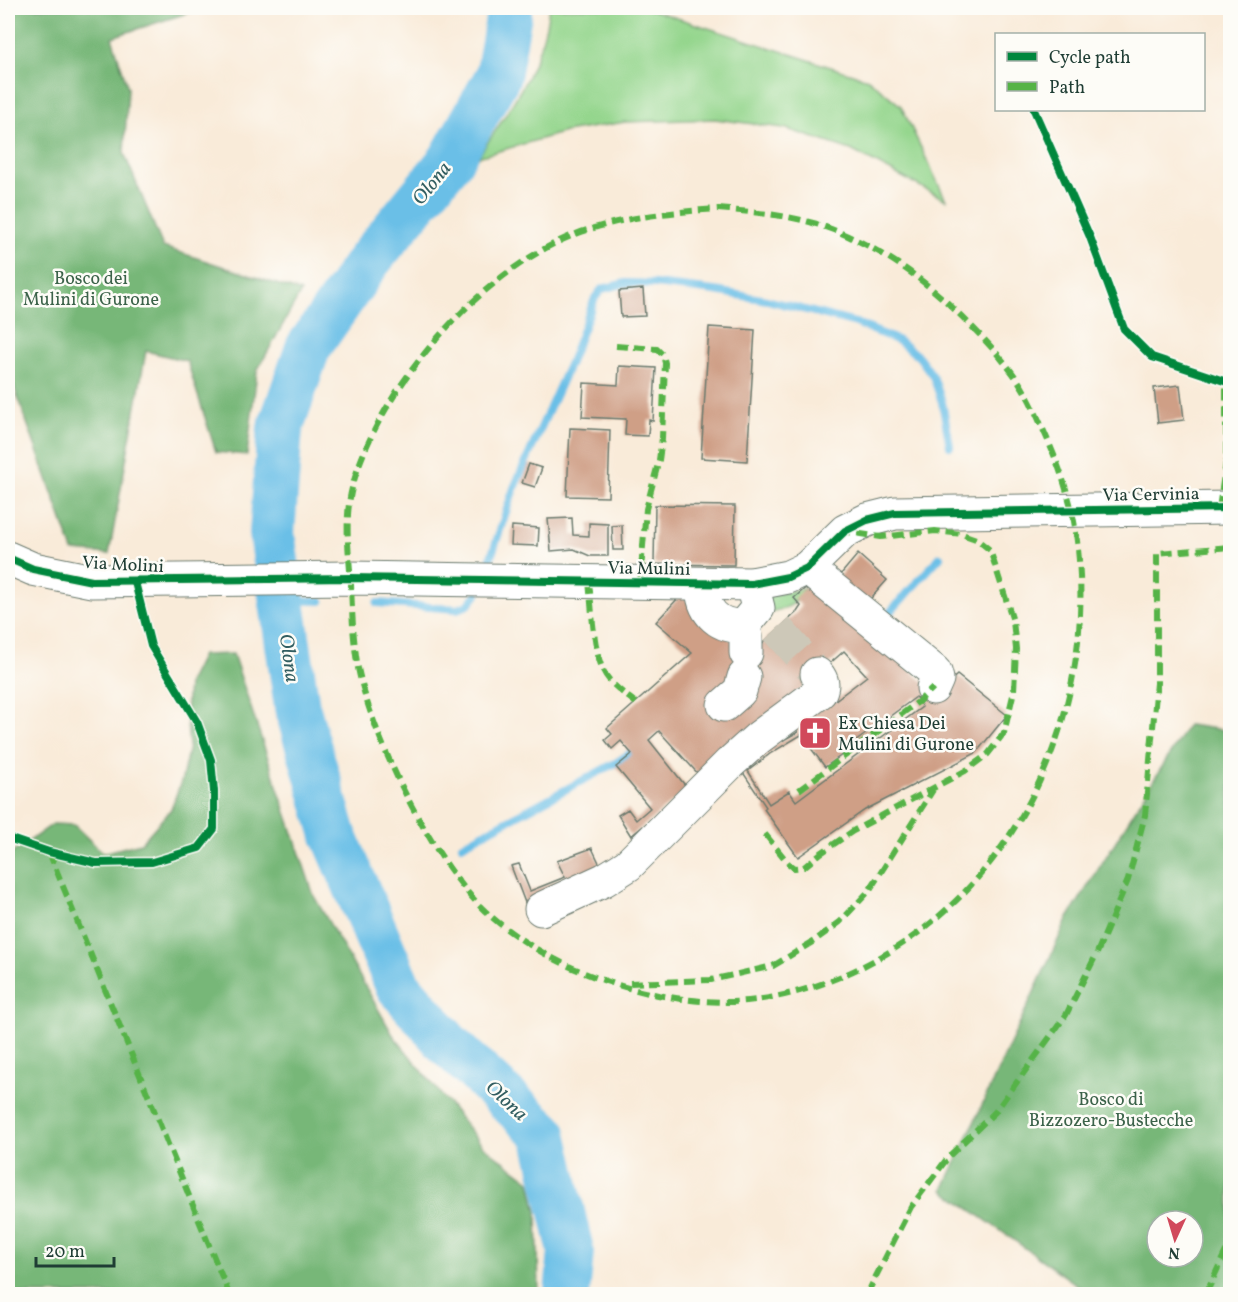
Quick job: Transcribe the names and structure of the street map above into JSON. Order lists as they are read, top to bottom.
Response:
{
  "streets": {
    "street": ["Via Cervinia", "Via Molini", "Via Mulini"]
  },
  "crossings": [
    ["Via Cervinia", "Via Mulini"],
    ["Via Molini", "Via Mulini"]
  ],
  "water": ["Olona"],
  "parks": ["Bosco dei Mulini di Gurone", "Bosco di Bizzozero-Bustecche"],
  "places": {
    "church": ["Ex Chiesa Dei Mulini di Gurone"]
  },
  "legend": ["Cycle path", "Path"],
  "scale_bar": "20 m",
  "north": "bottom"
}
